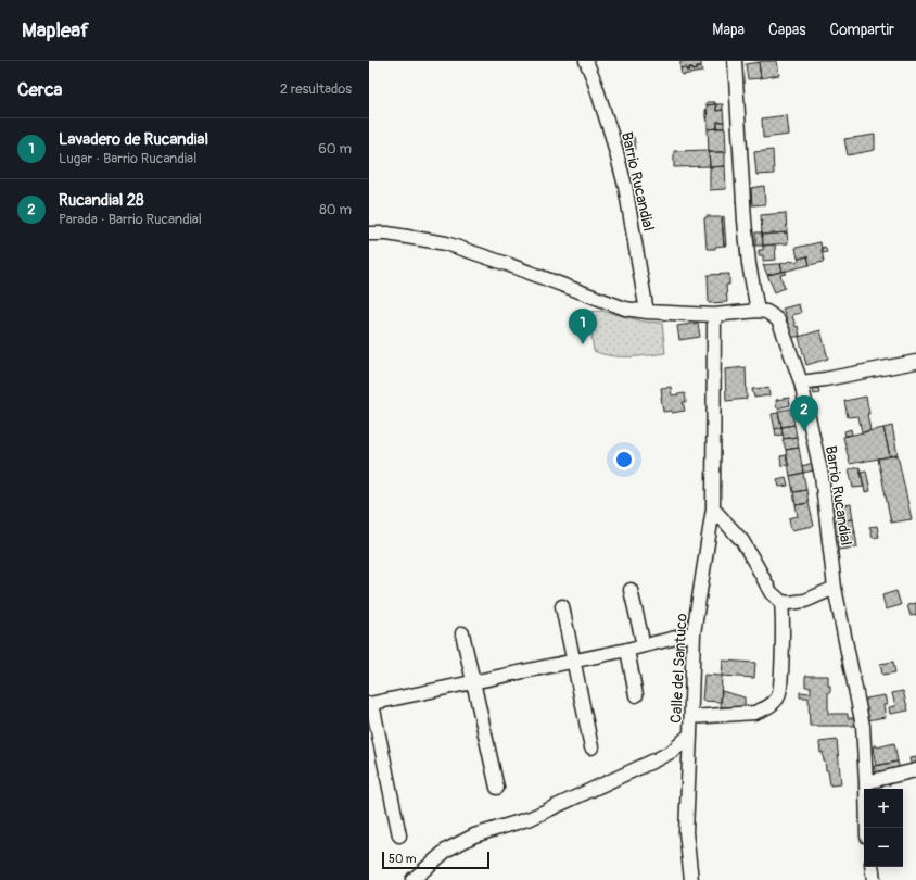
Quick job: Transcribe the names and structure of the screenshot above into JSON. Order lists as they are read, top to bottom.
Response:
{
  "streets": {
    "street": ["Barrio Rucandial", "Calle del Santuco"]
  },
  "crossings": [
    ["Barrio Rucandial", "Calle del Santuco"]
  ],
  "scale_bar": "50 m",
  "page": {
    "header": "Mapleaf",
    "nav": ["Mapa", "Capas", "Compartir"],
    "heading": ["Cerca", "2 resultados"],
    "list": [
      {
        "mark": "1",
        "name": "Lavadero de Rucandial",
        "note": "Lugar · Barrio Rucandial",
        "value": "60 m"
      },
      {
        "mark": "2",
        "name": "Rucandial 28",
        "note": "Parada · Barrio Rucandial",
        "value": "80 m"
      }
    ],
    "pins": ["1", "2"],
    "map_buttons": ["+", "−"],
    "scale": "50 m"
  }
}
